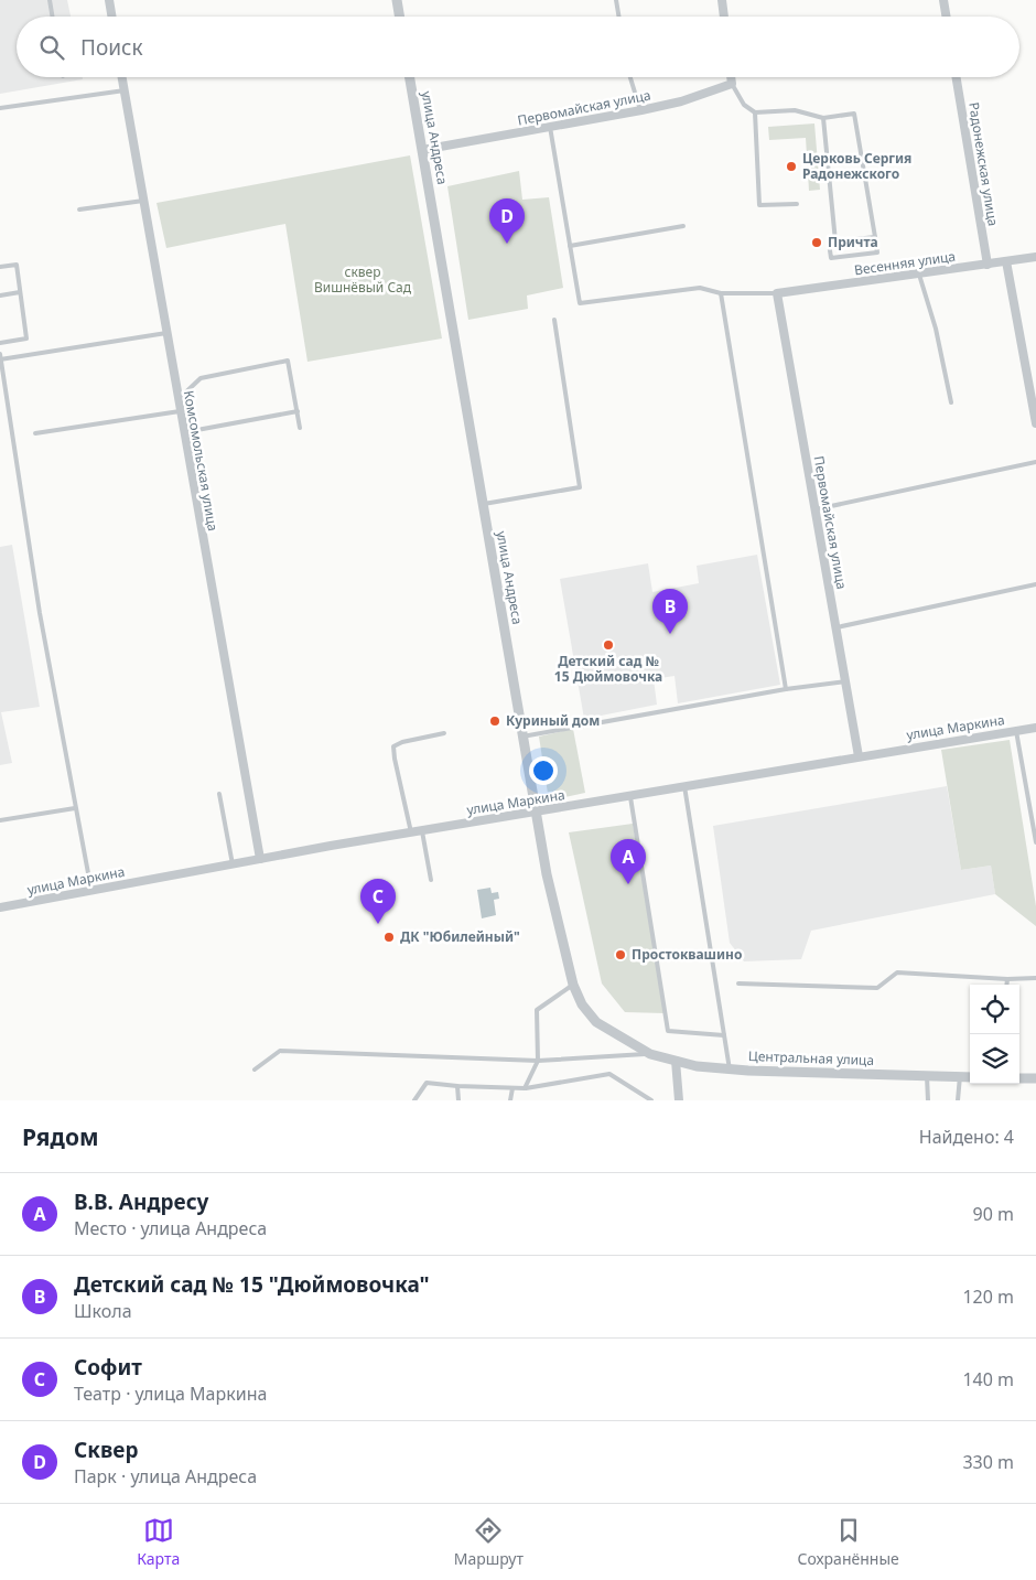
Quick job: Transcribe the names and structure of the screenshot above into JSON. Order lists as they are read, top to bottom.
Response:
{
  "streets": {
    "street": [
      "Первомайская улица",
      "улица Андреса",
      "Радонежская улица",
      "Весенняя улица",
      "Комсомольская улица",
      "улица Маркина",
      "Центральная улица"
    ]
  },
  "crossings": [
    ["Первомайская улица", "улица Андреса"],
    ["Первомайская улица", "Весенняя улица"],
    ["Первомайская улица", "улица Маркина"],
    ["улица Андреса", "улица Маркина"],
    ["улица Андреса", "Центральная улица"],
    ["Радонежская улица", "Весенняя улица"],
    ["Комсомольская улица", "улица Маркина"]
  ],
  "parks": ["сквер Вишнёвый Сад"],
  "places": [
    "Церковь Сергия Радонежского",
    "Причта",
    "Детский сад № 15 Дюймовочка",
    "Куриный дом",
    "ДК \"Юбилейный\"",
    "Простоквашино"
  ],
  "page": {
    "search": "Поиск",
    "pins": [
      "D",
      "B",
      "A",
      "C"
    ],
    "heading": ["Рядом", "Найдено: 4"],
    "list": [
      {
        "mark": "A",
        "name": "В.В. Андресу",
        "note": "Место · улица Андреса",
        "value": "90 m"
      },
      {
        "mark": "B",
        "name": "Детский сад № 15 \"Дюймовочка\"",
        "note": "Школа",
        "value": "120 m"
      },
      {
        "mark": "C",
        "name": "Софит",
        "note": "Театр · улица Маркина",
        "value": "140 m"
      },
      {
        "mark": "D",
        "name": "Сквер",
        "note": "Парк · улица Андреса",
        "value": "330 m"
      }
    ],
    "nav": ["Карта", "Маршрут", "Сохранённые"]
  }
}
